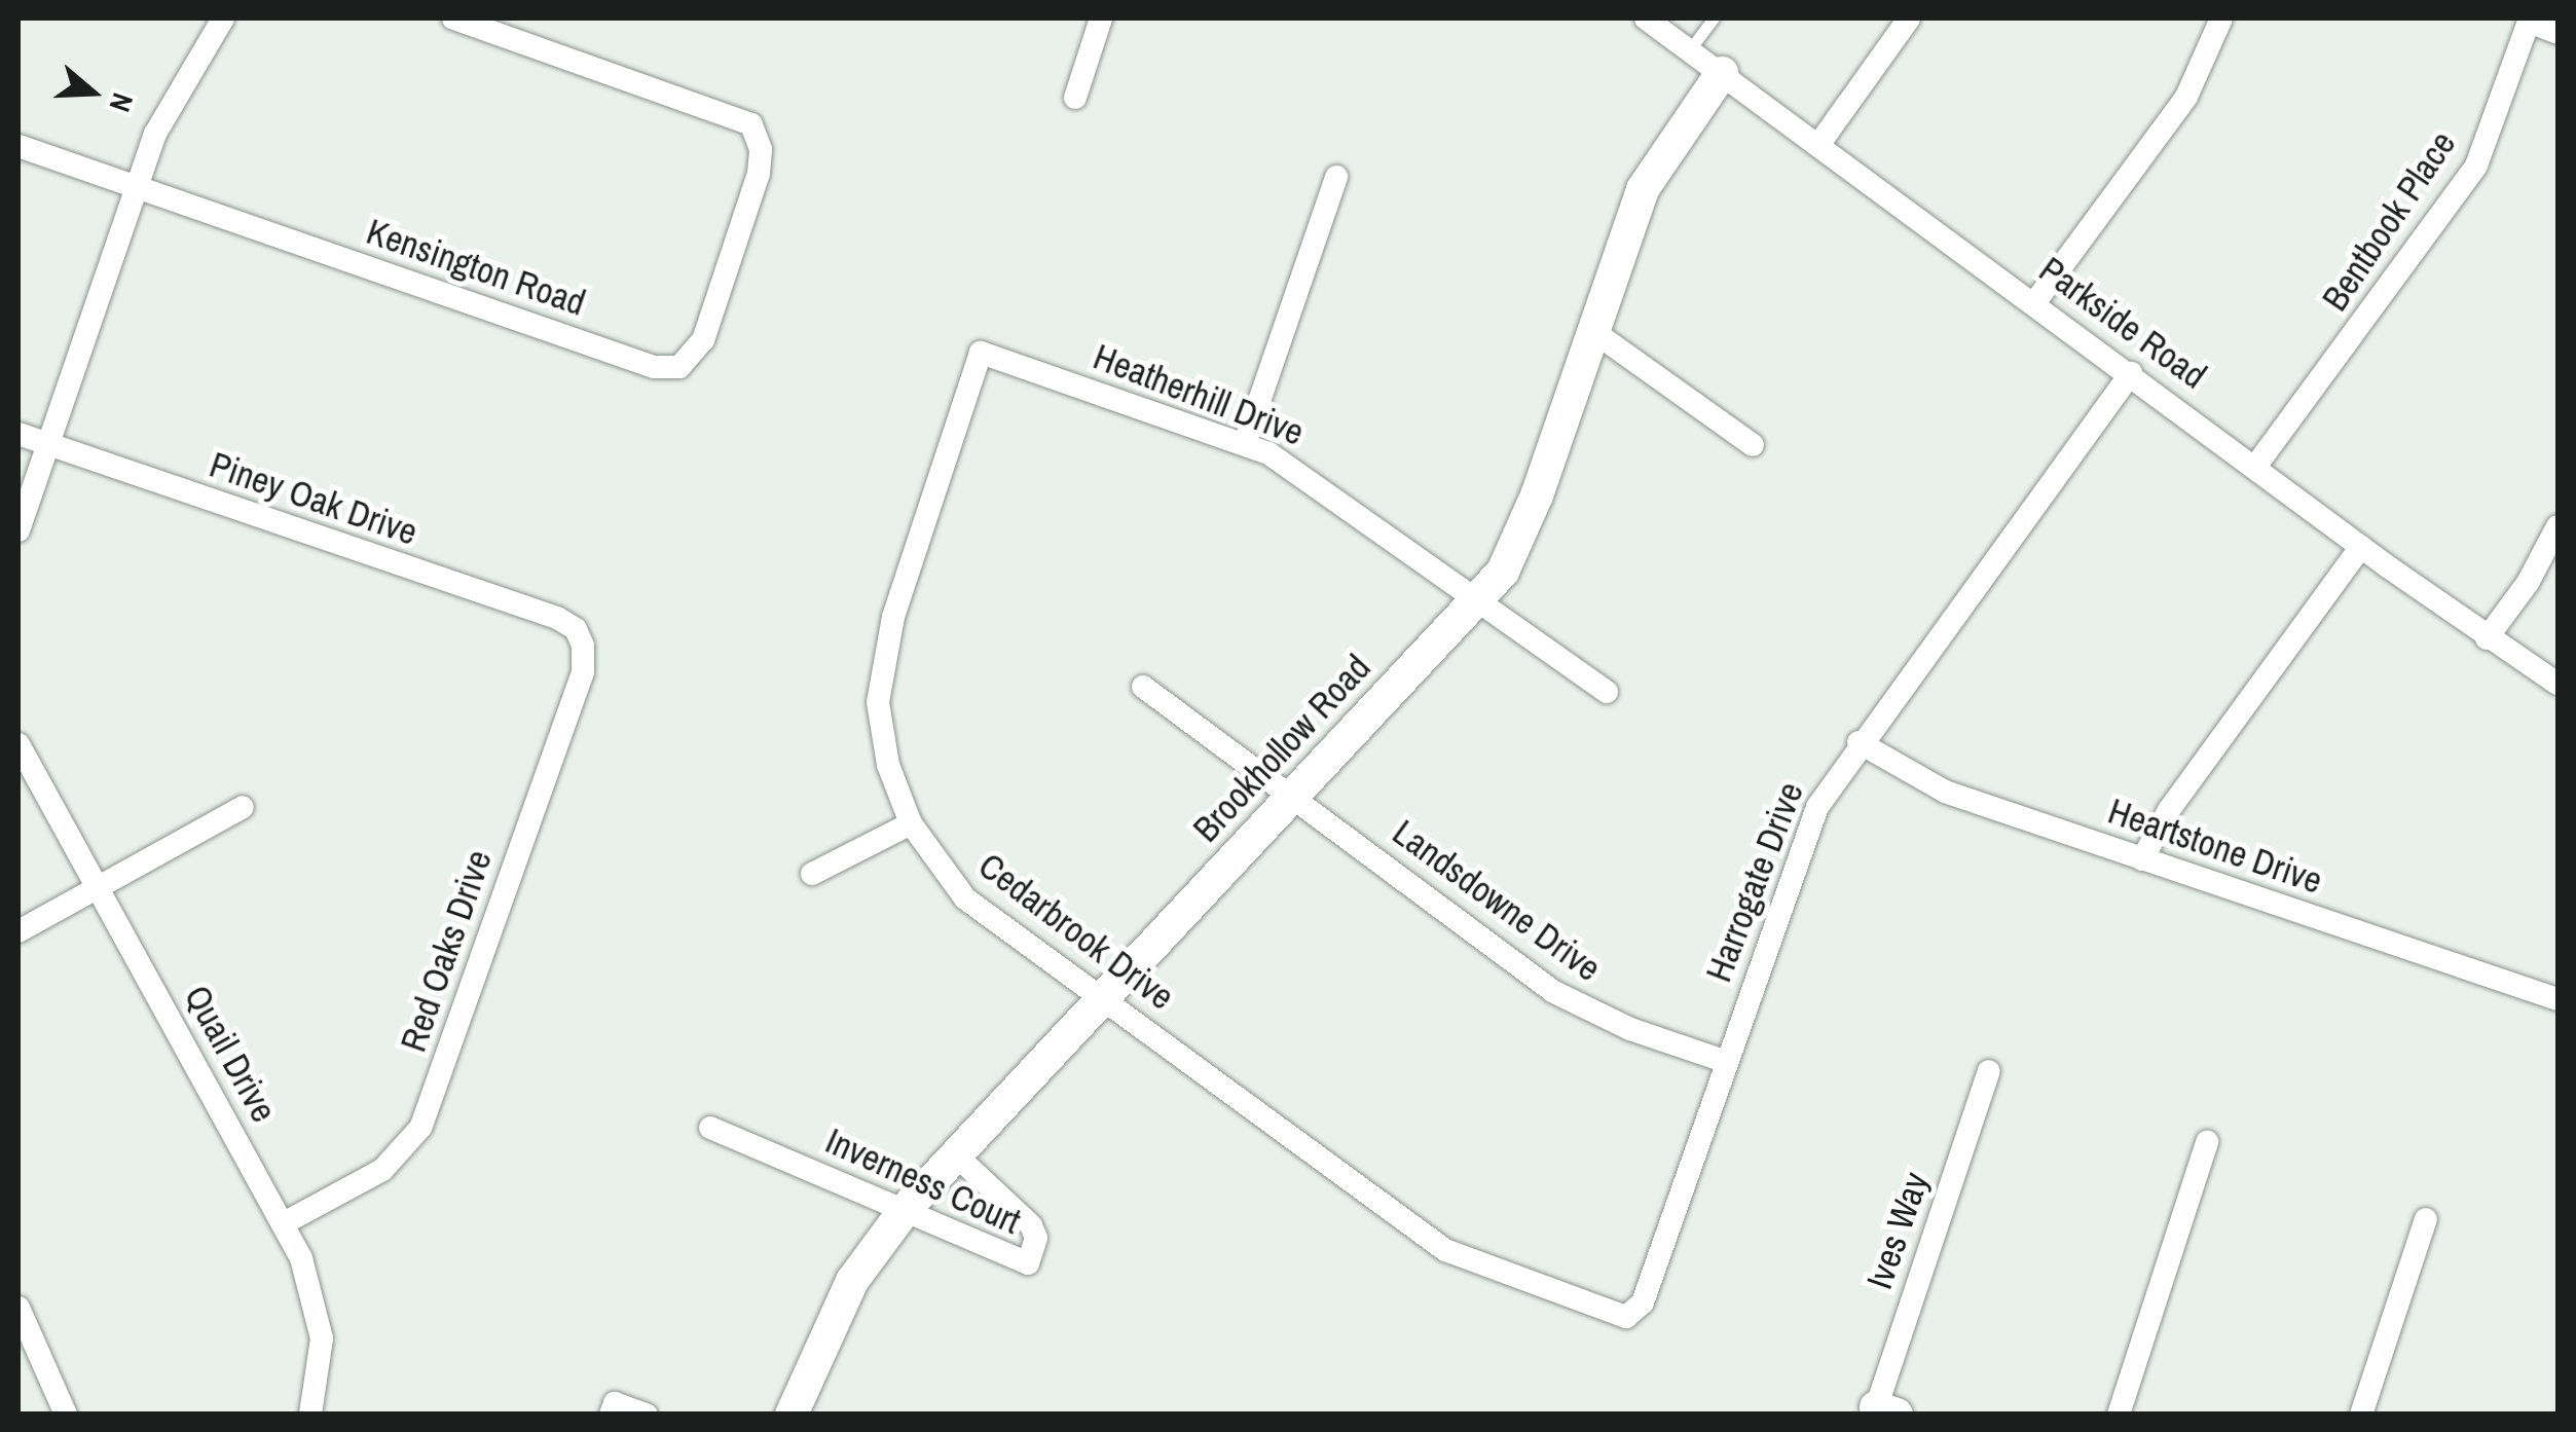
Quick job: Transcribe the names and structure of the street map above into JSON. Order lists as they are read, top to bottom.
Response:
{
  "streets": {
    "street": [
      "Bentbook Place",
      "Kensington Road",
      "Parkside Road",
      "Heatherhill Drive",
      "Piney Oak Drive",
      "Brookhollow Road",
      "Heartstone Drive",
      "Harrogate Drive",
      "Landsdowne Drive",
      "Cedarbrook Drive",
      "Red Oaks Drive",
      "Quail Drive",
      "Inverness Court",
      "Ives Way"
    ]
  },
  "crossings": [
    ["Bentbook Place", "Parkside Road"],
    ["Parkside Road", "Brookhollow Road"],
    ["Parkside Road", "Harrogate Drive"],
    ["Heatherhill Drive", "Brookhollow Road"],
    ["Heatherhill Drive", "Cedarbrook Drive"],
    ["Piney Oak Drive", "Red Oaks Drive"],
    ["Brookhollow Road", "Landsdowne Drive"],
    ["Brookhollow Road", "Cedarbrook Drive"],
    ["Brookhollow Road", "Inverness Court"],
    ["Heartstone Drive", "Harrogate Drive"],
    ["Harrogate Drive", "Landsdowne Drive"],
    ["Harrogate Drive", "Cedarbrook Drive"],
    ["Red Oaks Drive", "Quail Drive"]
  ],
  "north": "right"
}
